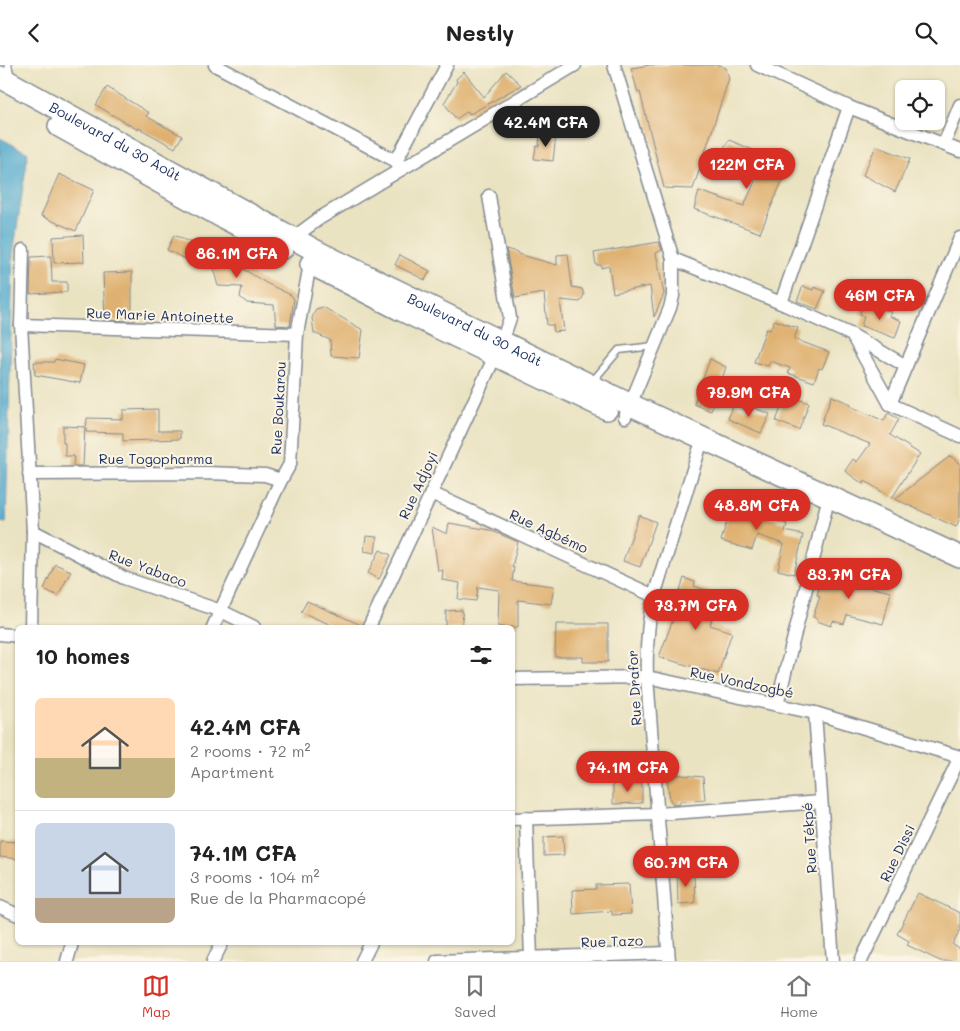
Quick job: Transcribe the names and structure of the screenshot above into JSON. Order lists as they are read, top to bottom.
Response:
{
  "streets": {
    "highway": ["Boulevard du 30 Août"],
    "street": [
      "Rue Marie Antoinette",
      "Rue Boukarou",
      "Rue Togopharma",
      "Rue Adjoyi",
      "Rue Agbémo",
      "Rue Yabaco",
      "Rue Vondzogbé",
      "Rue Drafor",
      "Rue Tékpé",
      "Rue Dissi",
      "Rue Tazo"
    ]
  },
  "crossings": [
    ["Boulevard du 30 Août", "Rue Boukarou"],
    ["Boulevard du 30 Août", "Rue Adjoyi"],
    ["Boulevard du 30 Août", "Rue Drafor"],
    ["Rue Marie Antoinette", "Rue Boukarou"],
    ["Rue Boukarou", "Rue Togopharma"],
    ["Rue Boukarou", "Rue Yabaco"],
    ["Rue Adjoyi", "Rue Agbémo"],
    ["Rue Agbémo", "Rue Drafor"],
    ["Rue Vondzogbé", "Rue Drafor"],
    ["Rue Vondzogbé", "Rue Tékpé"],
    ["Rue Vondzogbé", "Rue Dissi"],
    ["Rue Drafor", "Rue Tazo"]
  ],
  "page": {
    "header": "Nestly",
    "price": [
      "42.4M CFA",
      "122M CFA",
      "86.1M CFA",
      "46M CFA",
      "79.9M CFA",
      "48.8M CFA",
      "83.7M CFA",
      "73.7M CFA",
      "74.1M CFA",
      "60.7M CFA"
    ],
    "heading": "10 homes",
    "list": [
      {
        "name": "42.4M CFA",
        "note": "2 rooms · 72 m² · Apartment"
      },
      {
        "name": "74.1M CFA",
        "note": "3 rooms · 104 m² · Rue de la Pharmacopé"
      }
    ],
    "tabs": ["Map", "Saved", "Home"]
  }
}
